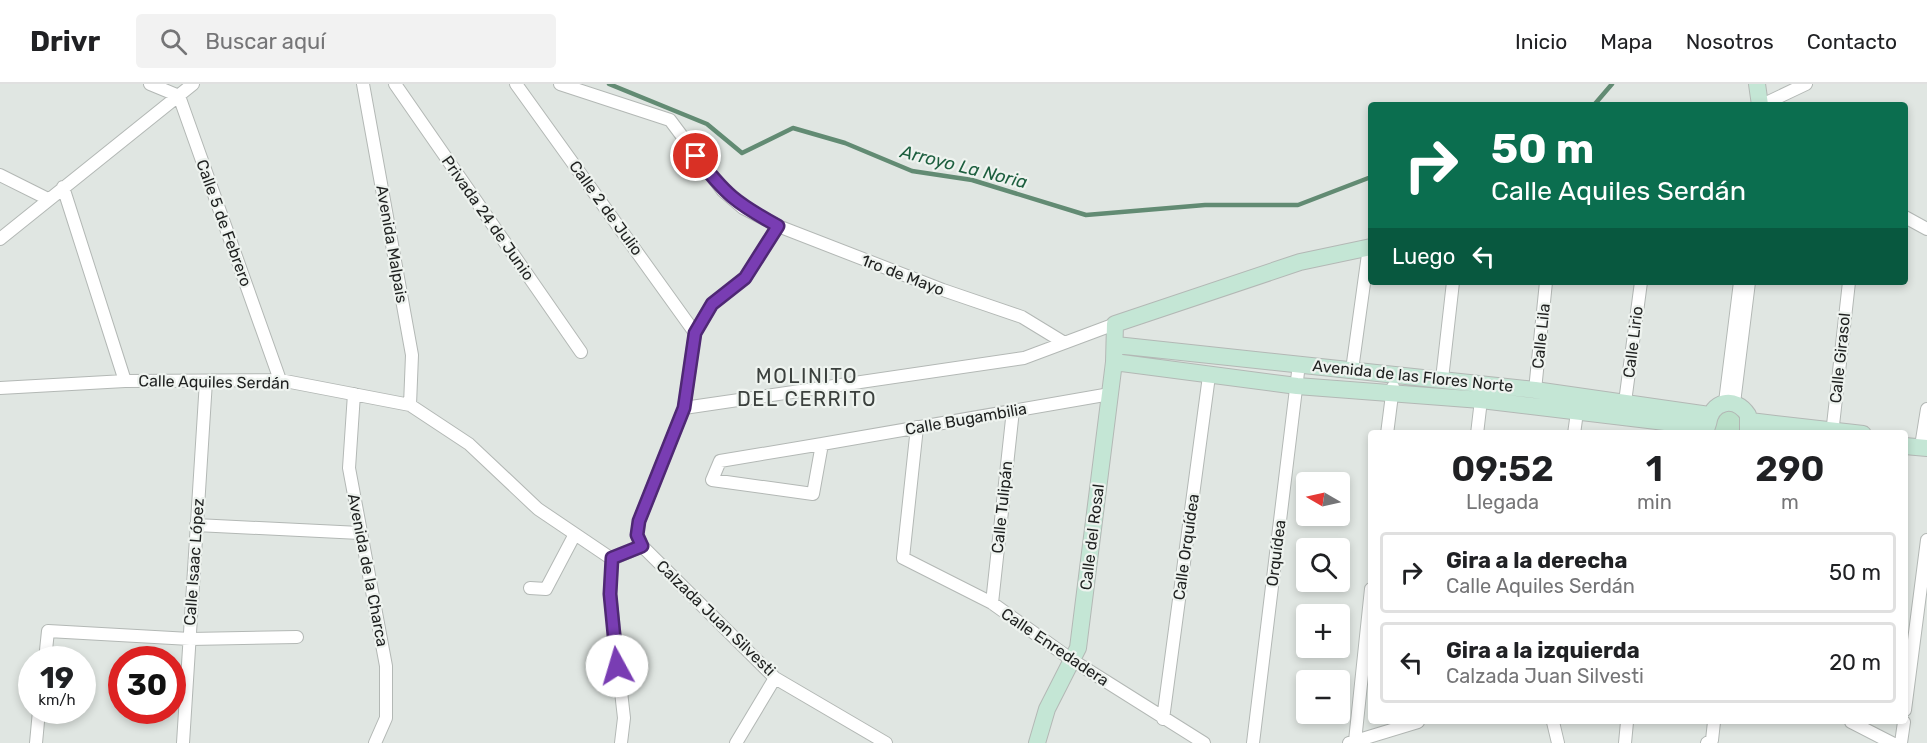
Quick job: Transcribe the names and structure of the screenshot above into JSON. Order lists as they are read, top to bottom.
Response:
{
  "streets": {
    "street": [
      "Calle 2 de Julio",
      "Privada 24 de Junio",
      "Calle 5 de Febrero",
      "Avenida Malpais",
      "1ro de Mayo",
      "Calle Lila",
      "Calle Lirio",
      "Calle Girasol",
      "Avenida de las Flores Norte",
      "Calle Aquiles Serdán",
      "Calle Bugambilia",
      "Calle Tulipán",
      "Calle del Rosal",
      "Calle Orquídea",
      "Orquídea",
      "Calle Isaac López",
      "Avenida de la Charca",
      "Calzada Juan Silvesti",
      "Calle Enredadera"
    ]
  },
  "crossings": [
    ["Calle 2 de Julio", "Calzada Juan Silvesti"],
    ["Calle 5 de Febrero", "Calle Aquiles Serdán"],
    ["Avenida Malpais", "Calle Aquiles Serdán"],
    ["1ro de Mayo", "Calzada Juan Silvesti"],
    ["Calle Lila", "Avenida de las Flores Norte"],
    ["Calle Lirio", "Avenida de las Flores Norte"],
    ["Avenida de las Flores Norte", "Calle del Rosal"],
    ["Avenida de las Flores Norte", "Calle Orquídea"],
    ["Avenida de las Flores Norte", "Orquídea"],
    ["Calle Aquiles Serdán", "Calle Isaac López"],
    ["Calle Aquiles Serdán", "Avenida de la Charca"],
    ["Calle Bugambilia", "Calle Tulipán"],
    ["Calle Bugambilia", "Calle del Rosal"],
    ["Calle Bugambilia", "Calle Enredadera"],
    ["Calle Tulipán", "Calle Enredadera"],
    ["Calle del Rosal", "Calle Enredadera"],
    ["Calle Orquídea", "Calle Enredadera"]
  ],
  "districts": ["MOLINITO DEL CERRITO"],
  "water": ["Arroyo La Noria"],
  "north": "left",
  "page": {
    "header": "Drivr",
    "search": "Buscar aquí",
    "nav": [
      "Inicio",
      "Mapa",
      "Nosotros",
      "Contacto"
    ],
    "turn": ["50 m", "Calle Aquiles Serdán"],
    "then": "Luego",
    "eta": [
      "09:52",
      "Llegada",
      "1",
      "min",
      "290",
      "m"
    ],
    "map_buttons": ["+", "−"],
    "list": [
      {
        "name": "Gira a la derecha",
        "note": "Calle Aquiles Serdán",
        "value": "50 m"
      },
      {
        "name": "Gira a la izquierda",
        "note": "Calzada Juan Silvesti",
        "value": "20 m"
      }
    ],
    "speed": "19 km/h",
    "limit": "30"
  }
}
